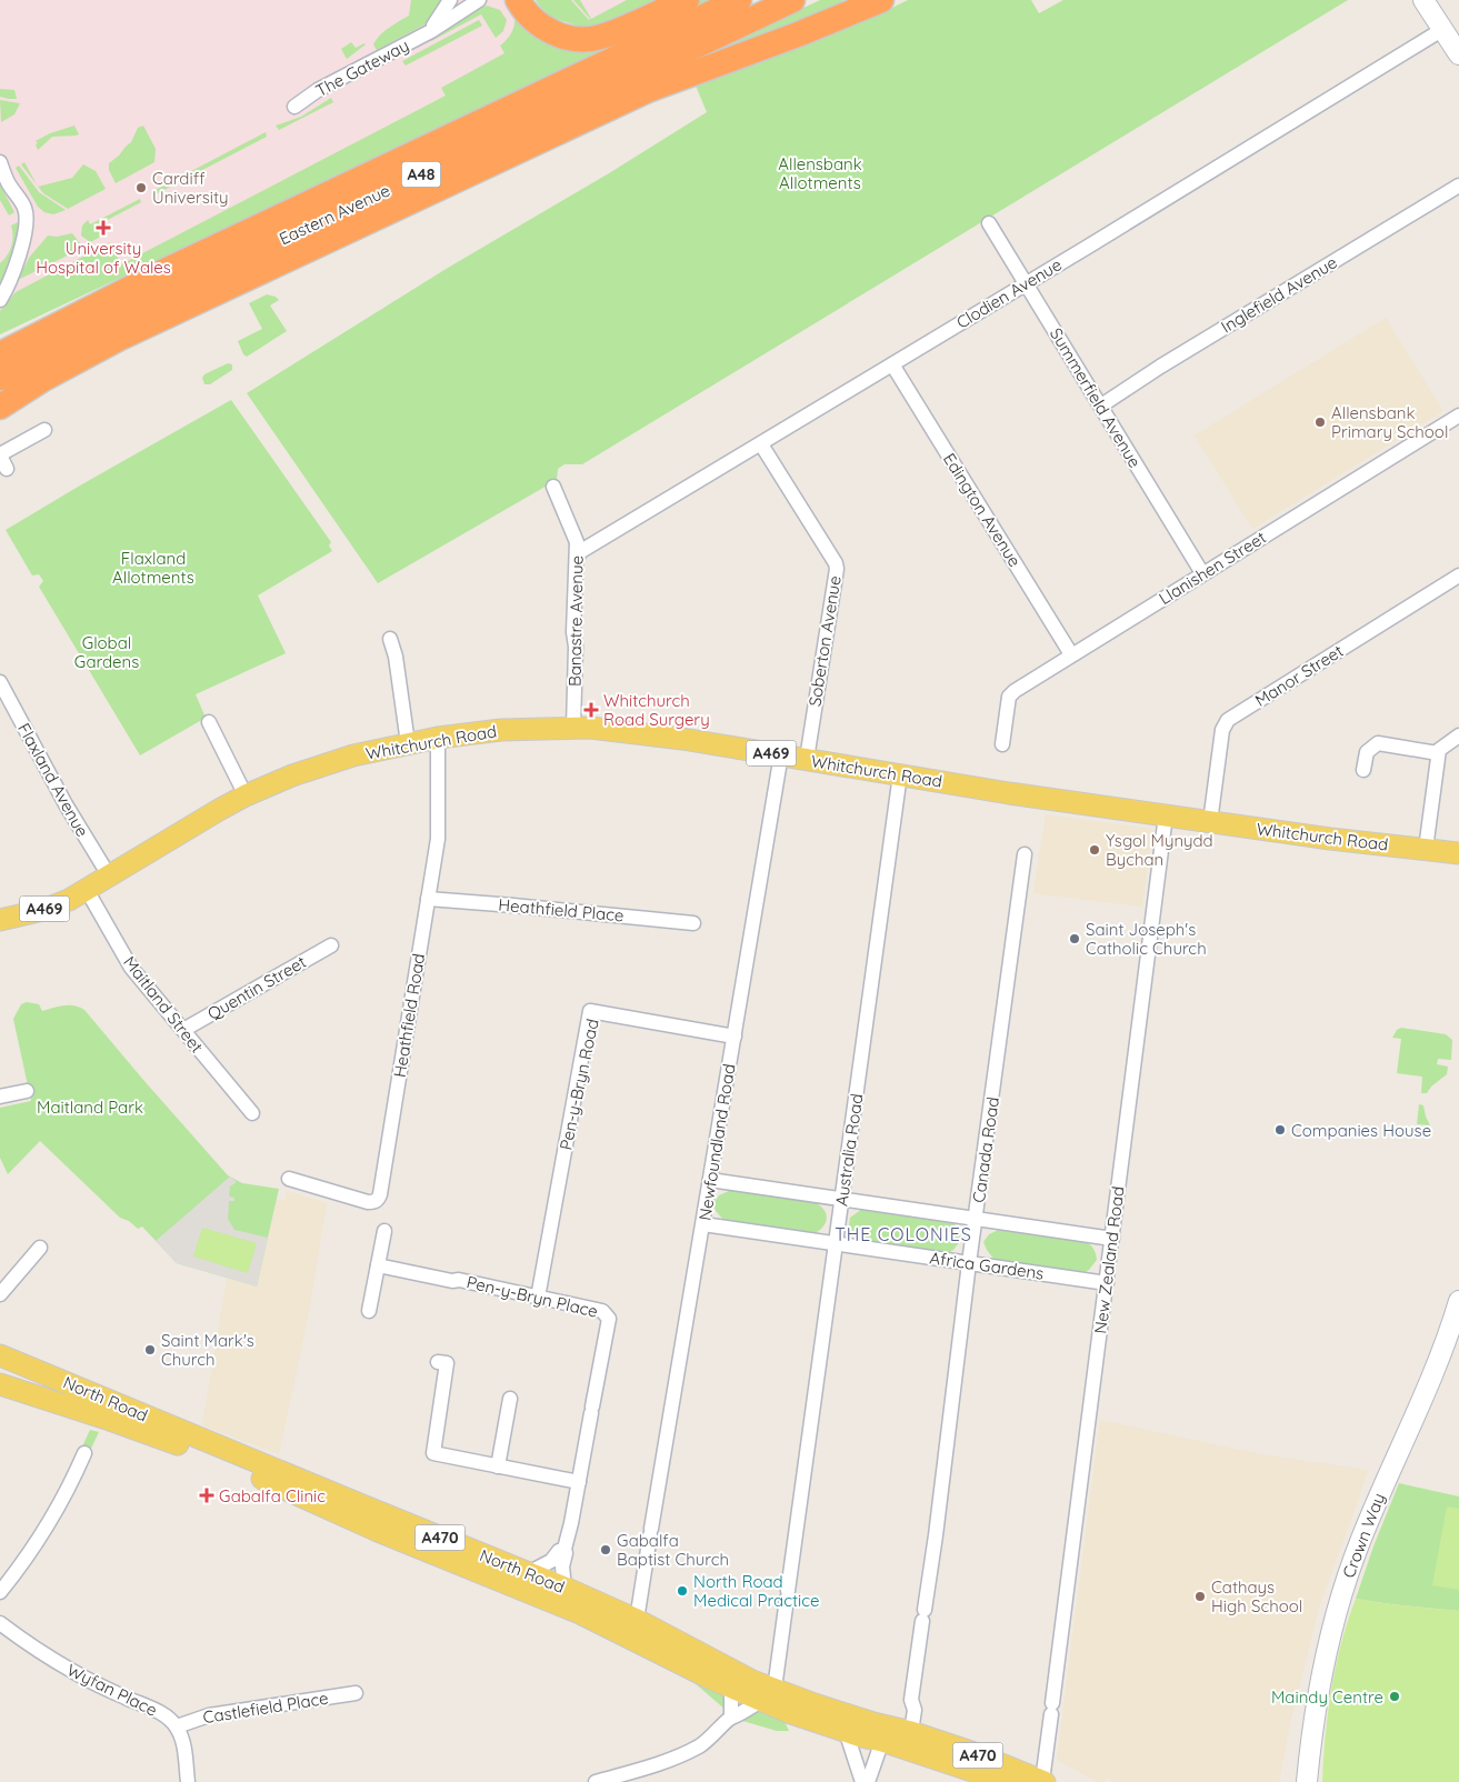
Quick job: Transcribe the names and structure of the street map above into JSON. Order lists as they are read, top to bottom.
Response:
{
  "streets": {
    "highway": ["A48", "Eastern Avenue"],
    "main road": [
      "Whitchurch Road",
      "A469",
      "North Road",
      "A470"
    ],
    "street": [
      "The Gateway",
      "Clodien Avenue",
      "Inglefield Avenue",
      "Summerfield Avenue",
      "Edington Avenue",
      "Llanishen Street",
      "Banastre Avenue",
      "Soberton Avenue",
      "Manor Street",
      "Flaxland Avenue",
      "Heathfield Place",
      "Quentin Street",
      "Maitland Street",
      "Heathfield Road",
      "Pen-y-Bryn Road",
      "Newfoundland Road",
      "Australia Road",
      "Canada Road",
      "New Zealand Road",
      "Africa Gardens",
      "Pen-y-Bryn Place",
      "Crown Way",
      "Wyfan Place",
      "Castlefield Place"
    ]
  },
  "crossings": [
    ["Clodien Avenue", "Summerfield Avenue"],
    ["Clodien Avenue", "Edington Avenue"],
    ["Clodien Avenue", "Banastre Avenue"],
    ["Clodien Avenue", "Soberton Avenue"],
    ["Inglefield Avenue", "Summerfield Avenue"],
    ["Summerfield Avenue", "Llanishen Street"],
    ["Edington Avenue", "Llanishen Street"],
    ["Banastre Avenue", "Whitchurch Road"],
    ["Soberton Avenue", "Whitchurch Road"],
    ["Manor Street", "Whitchurch Road"],
    ["Whitchurch Road", "Flaxland Avenue"],
    ["Whitchurch Road", "Maitland Street"],
    ["Whitchurch Road", "Heathfield Road"],
    ["Whitchurch Road", "Newfoundland Road"],
    ["Whitchurch Road", "Australia Road"],
    ["Whitchurch Road", "New Zealand Road"],
    ["Heathfield Place", "Heathfield Road"],
    ["Quentin Street", "Maitland Street"],
    ["Pen-y-Bryn Road", "Newfoundland Road"],
    ["Pen-y-Bryn Road", "Pen-y-Bryn Place"],
    ["Newfoundland Road", "Africa Gardens"],
    ["Newfoundland Road", "North Road"],
    ["Australia Road", "Africa Gardens"],
    ["Australia Road", "North Road"],
    ["Canada Road", "Africa Gardens"],
    ["Canada Road", "North Road"],
    ["New Zealand Road", "Africa Gardens"],
    ["New Zealand Road", "North Road"],
    ["Wyfan Place", "Castlefield Place"]
  ],
  "districts": ["THE COLONIES"],
  "parks": [
    "Allensbank Allotments",
    "Flaxland Allotments",
    "Global Gardens",
    "Maitland Park"
  ],
  "places": {
    "other": [
      "Cardiff University",
      "Allensbank Primary School",
      "Ysgol Mynydd Bychan",
      "Saint Joseph's Catholic Church",
      "Companies House",
      "Saint Mark's Church",
      "Gabalfa Baptist Church",
      "North Road Medical Practice",
      "Cathays High School",
      "Maindy Centre"
    ],
    "health": ["University Hospital of Wales", "Whitchurch Road Surgery", "Gabalfa Clinic"]
  }
}
